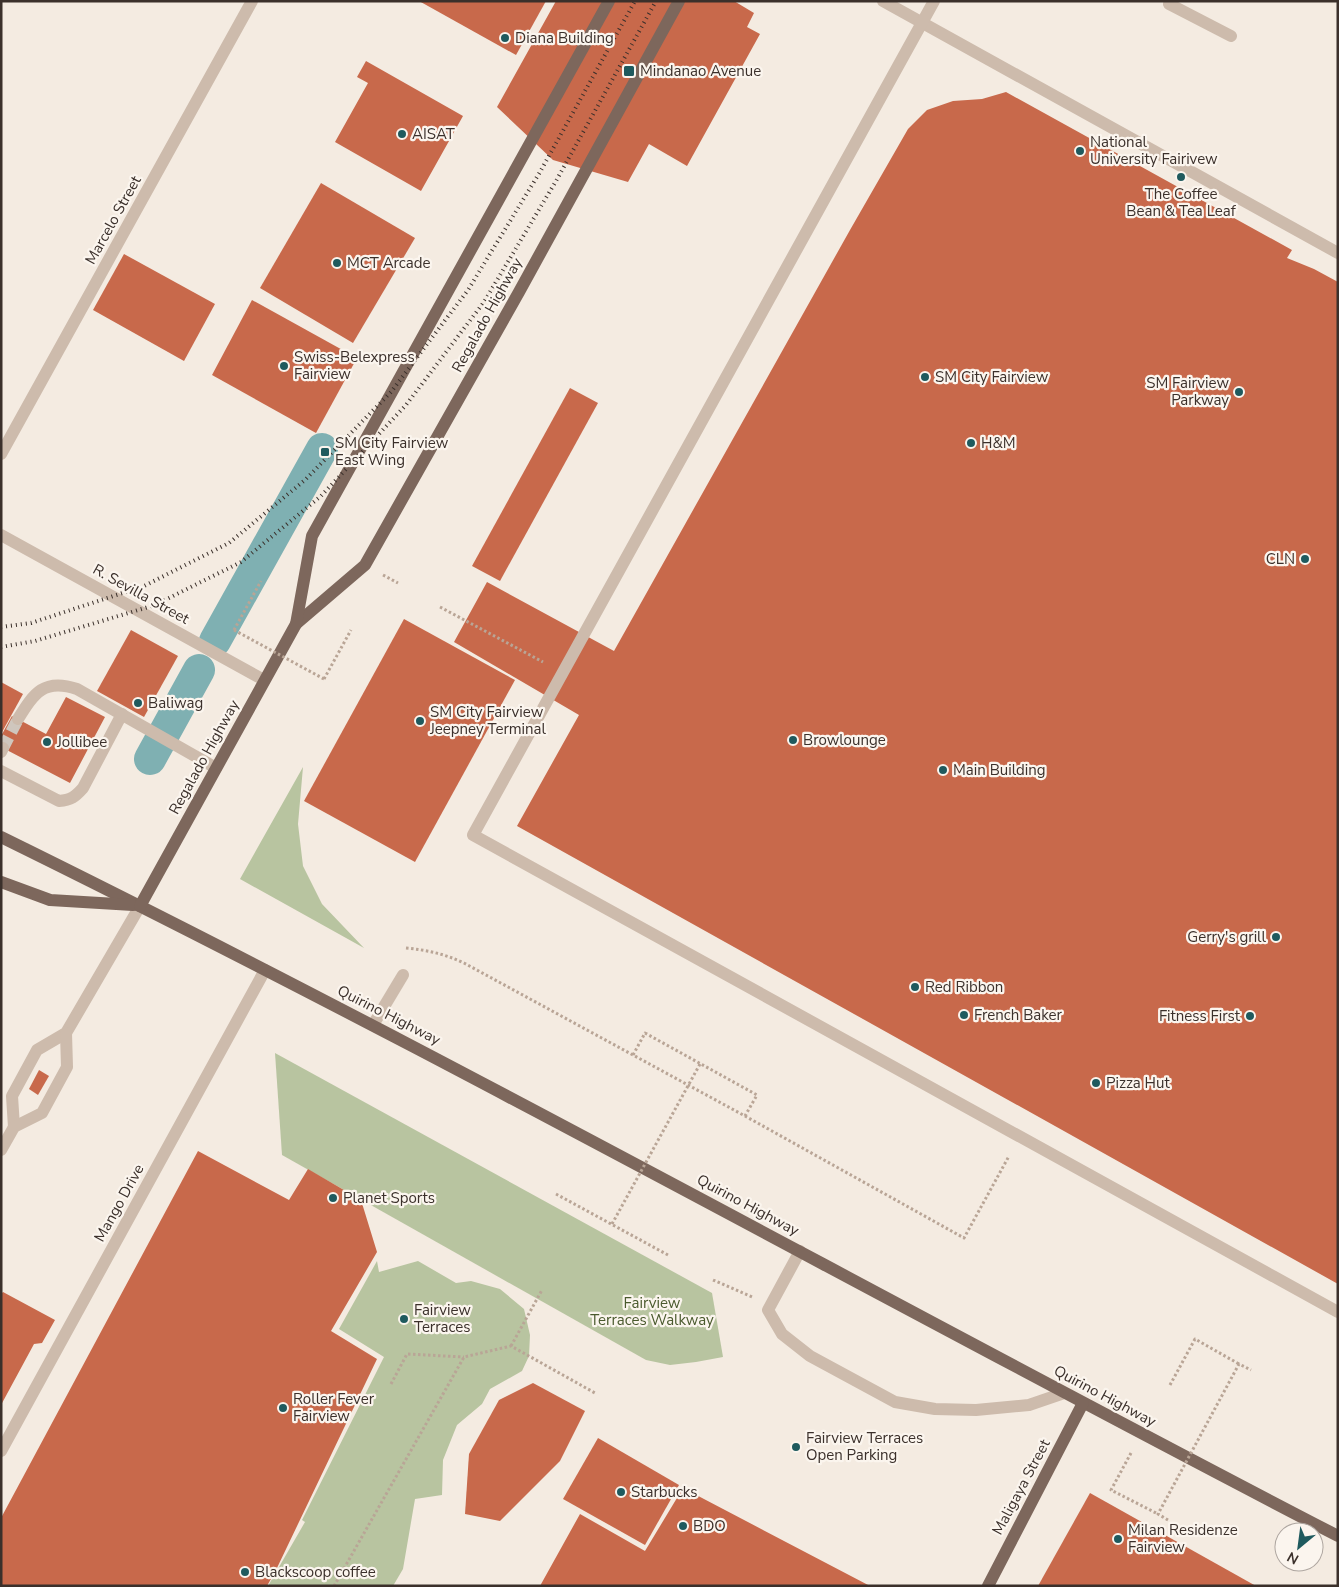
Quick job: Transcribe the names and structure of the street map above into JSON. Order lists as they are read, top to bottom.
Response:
{
  "streets": {
    "main road": ["Regalado Highway", "Quirino Highway", "Maligaya Street"],
    "street": ["Marcelo Street", "R. Sevilla Street", "Mango Drive"]
  },
  "crossings": [
    ["Regalado Highway", "R. Sevilla Street"],
    ["Regalado Highway", "Quirino Highway"],
    ["Quirino Highway", "Mango Drive"],
    ["Quirino Highway", "Maligaya Street"]
  ],
  "parks": ["Fairview Terraces Walkway"],
  "places": {
    "other": [
      "Diana Building",
      "AISAT",
      "National University Fairivew",
      "The Coffee Bean & Tea Leaf",
      "MCT Arcade",
      "Swiss-Belexpress Fairview",
      "SM City Fairview",
      "SM Fairview Parkway",
      "H&M",
      "CLN",
      "Baliwag",
      "SM City Fairview Jeepney Terminal",
      "Browlounge",
      "Jollibee",
      "Main Building",
      "Gerry's grill",
      "Red Ribbon",
      "French Baker",
      "Fitness First",
      "Pizza Hut",
      "Planet Sports",
      "Fairview Terraces",
      "Roller Fever Fairview",
      "Fairview Terraces Open Parking",
      "Starbucks",
      "BDO",
      "Milan Residenze Fairview",
      "Blackscoop coffee"
    ],
    "transit": ["Mindanao Avenue", "SM City Fairview East Wing"]
  },
  "north": "bottom left"
}
